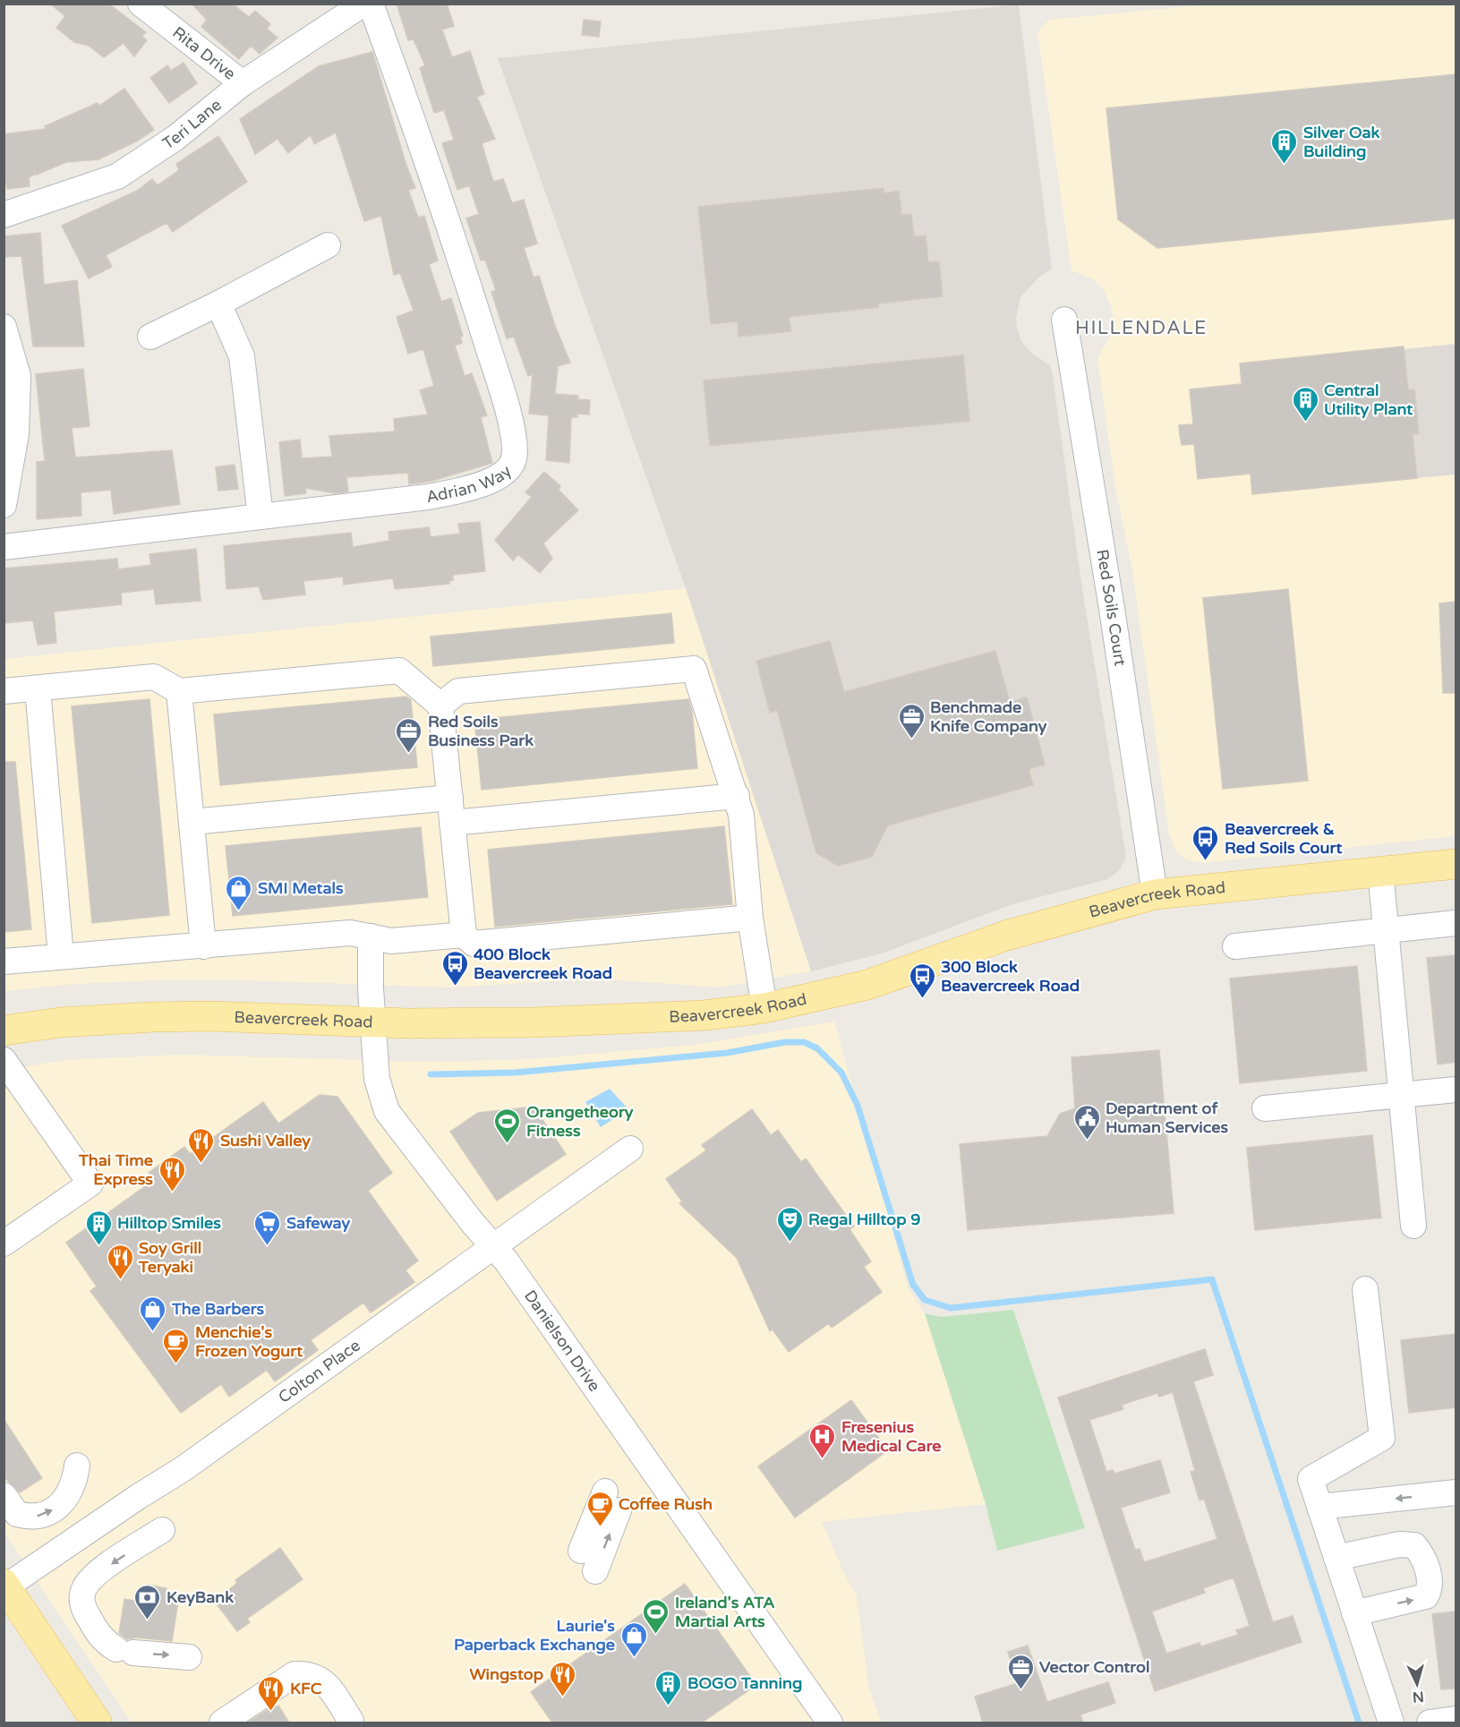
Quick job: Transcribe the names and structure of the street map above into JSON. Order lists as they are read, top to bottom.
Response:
{
  "streets": {
    "main road": ["Beavercreek Road"],
    "street": [
      "Rita Drive",
      "Teri Lane",
      "Adrian Way",
      "Red Soils Court",
      "Danielson Drive",
      "Colton Place"
    ]
  },
  "crossings": [
    ["Rita Drive", "Teri Lane"],
    ["Red Soils Court", "Beavercreek Road"],
    ["Beavercreek Road", "Danielson Drive"],
    ["Danielson Drive", "Colton Place"]
  ],
  "districts": ["HILLENDALE"],
  "places": {
    "building": [
      "Silver Oak Building",
      "Central Utility Plant",
      "Hilltop Smiles",
      "BOGO Tanning"
    ],
    "office": ["Benchmade Knife Company", "Red Soils Business Park", "Vector Control"],
    "bus stop": ["Beavercreek & Red Soils Court", "400 Block Beavercreek Road", "300 Block Beavercreek Road"],
    "shop": ["SMI Metals", "The Barbers", "Laurie's Paperback Exchange"],
    "public building": ["Department of Human Services"],
    "sports": ["Orangetheory Fitness", "Ireland's ATA Martial Arts"],
    "restaurant": [
      "Sushi Valley",
      "Thai Time Express",
      "Soy Grill Teryaki",
      "Wingstop",
      "KFC"
    ],
    "theatre": ["Regal Hilltop 9"],
    "supermarket": ["Safeway"],
    "cafe": ["Menchie's Frozen Yogurt", "Coffee Rush"],
    "hospital": ["Fresenius Medical Care"],
    "bank": ["KeyBank"]
  },
  "north": "bottom"
}
